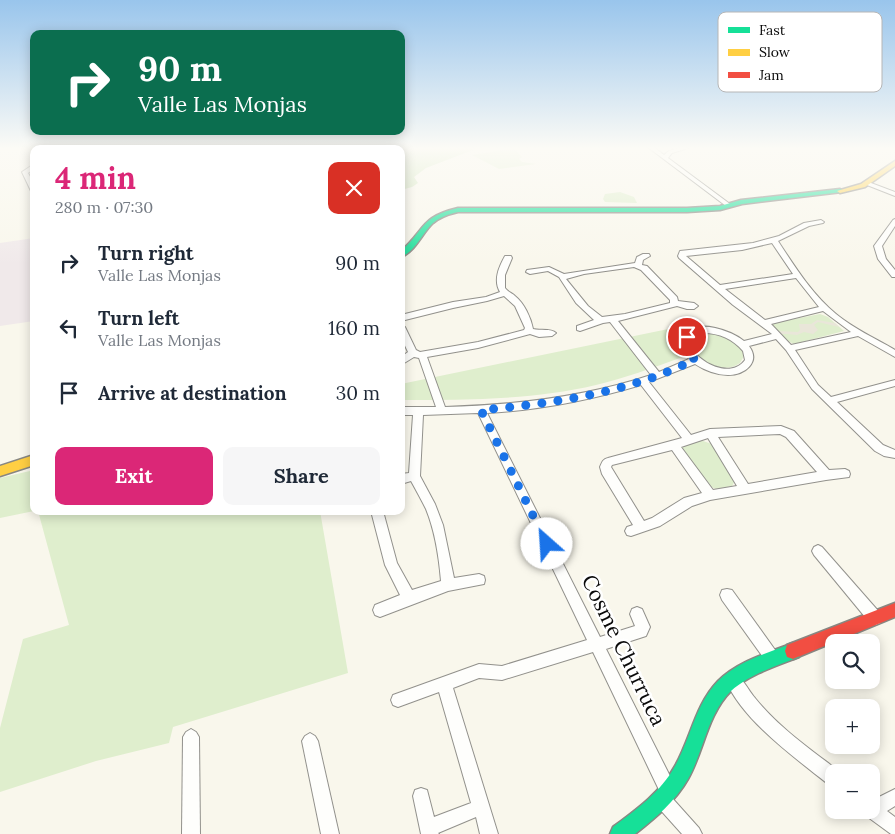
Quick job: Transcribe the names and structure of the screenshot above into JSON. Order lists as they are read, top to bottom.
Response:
{
  "streets": {
    "street": ["Cosme Churruca"]
  },
  "legend": ["Fast", "Slow", "Jam"],
  "page": {
    "turn": ["90 m", "Valle Las Monjas"],
    "heading": ["4 min", "280 m · 07:30"],
    "list": [
      {
        "name": "Turn right",
        "note": "Valle Las Monjas",
        "value": "90 m"
      },
      {
        "name": "Turn left",
        "note": "Valle Las Monjas",
        "value": "160 m"
      },
      {
        "name": "Arrive at destination",
        "value": "30 m"
      }
    ],
    "buttons": ["Exit", "Share"],
    "map_buttons": ["+", "−"]
  }
}
